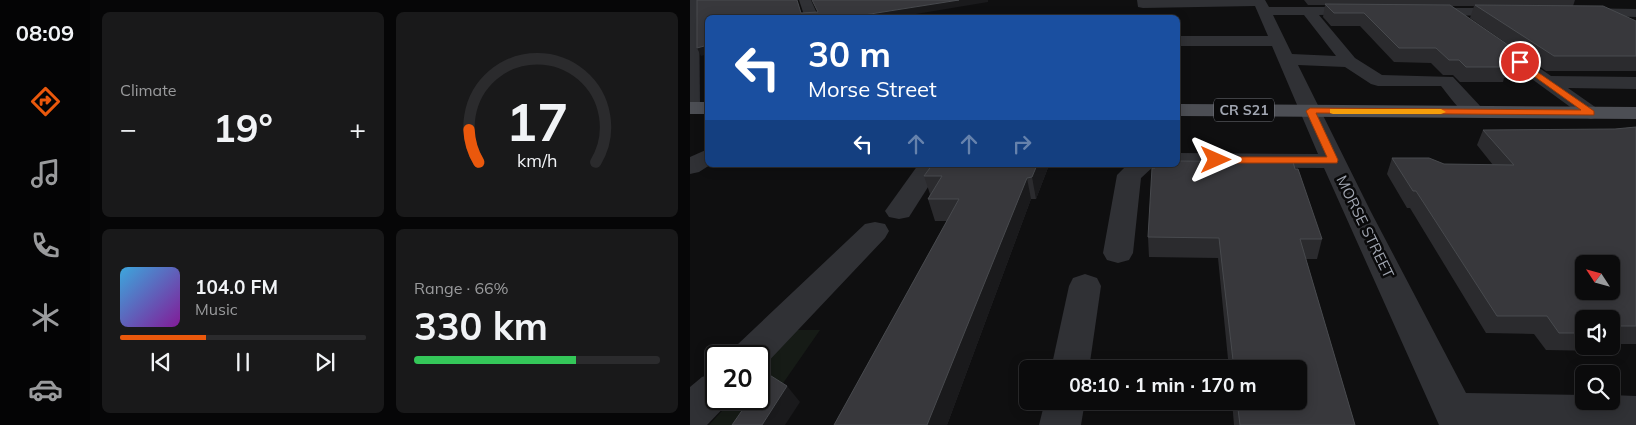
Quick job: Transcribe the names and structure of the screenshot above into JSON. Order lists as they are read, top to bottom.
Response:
{
  "streets": {
    "main road": ["CR S21"],
    "street": ["MORSE STREET"]
  },
  "crossings": [
    ["CR S21", "MORSE STREET"]
  ],
  "north": "top left",
  "page": {
    "tabs": "08:09",
    "tile": [
      "Climate",
      ["Range · 66%", "330 km"]
    ],
    "turn": ["30 m", "Morse Street"],
    "heat": ["−", "19°", "+"],
    "song": ["104.0 FM", "Music"],
    "limit": "20",
    "trip": "08:10 · 1 min · 170 m",
    "gauge": ["17", "km/h"]
  }
}
